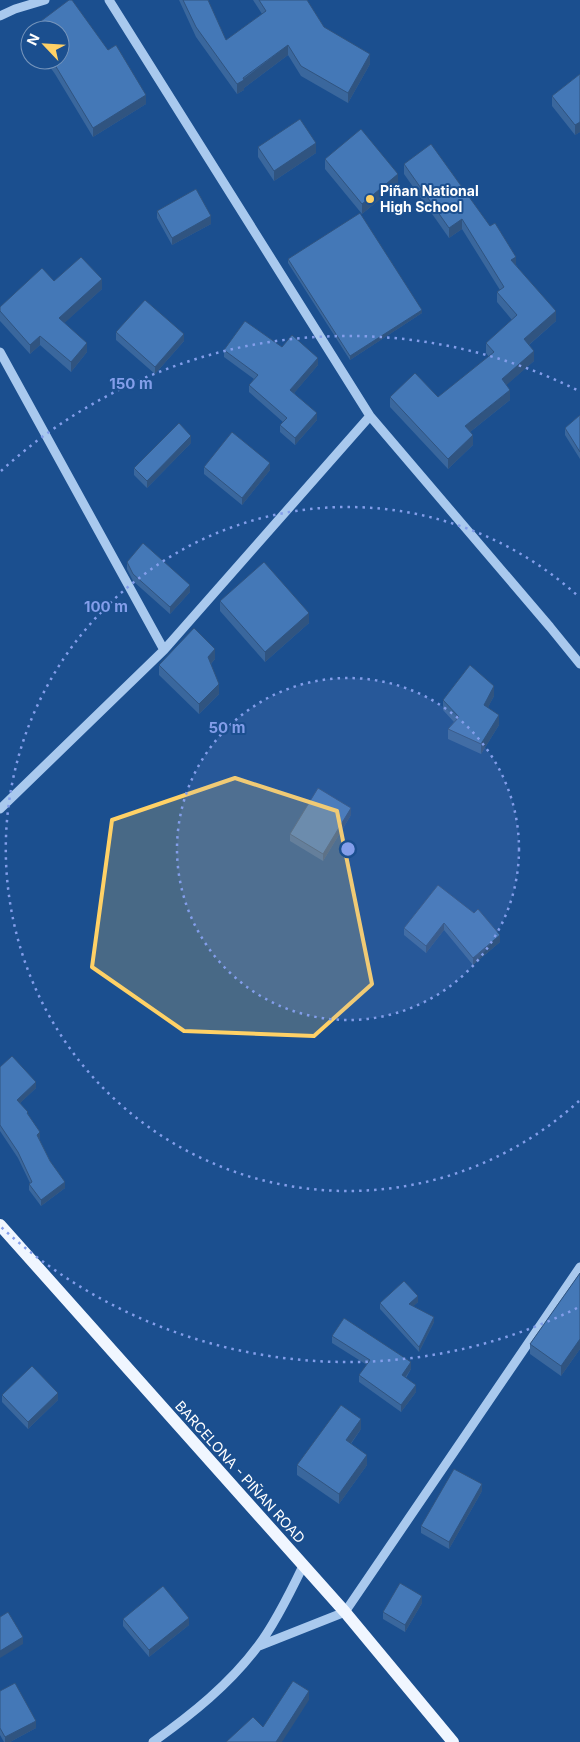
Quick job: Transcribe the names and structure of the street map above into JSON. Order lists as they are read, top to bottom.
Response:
{
  "streets": {
    "main road": ["BARCELONA - PIÑAN ROAD"]
  },
  "places": ["Piñan National High School"],
  "north": "top left",
  "rings": ["150 m", "100 m", "50 m"]
}
